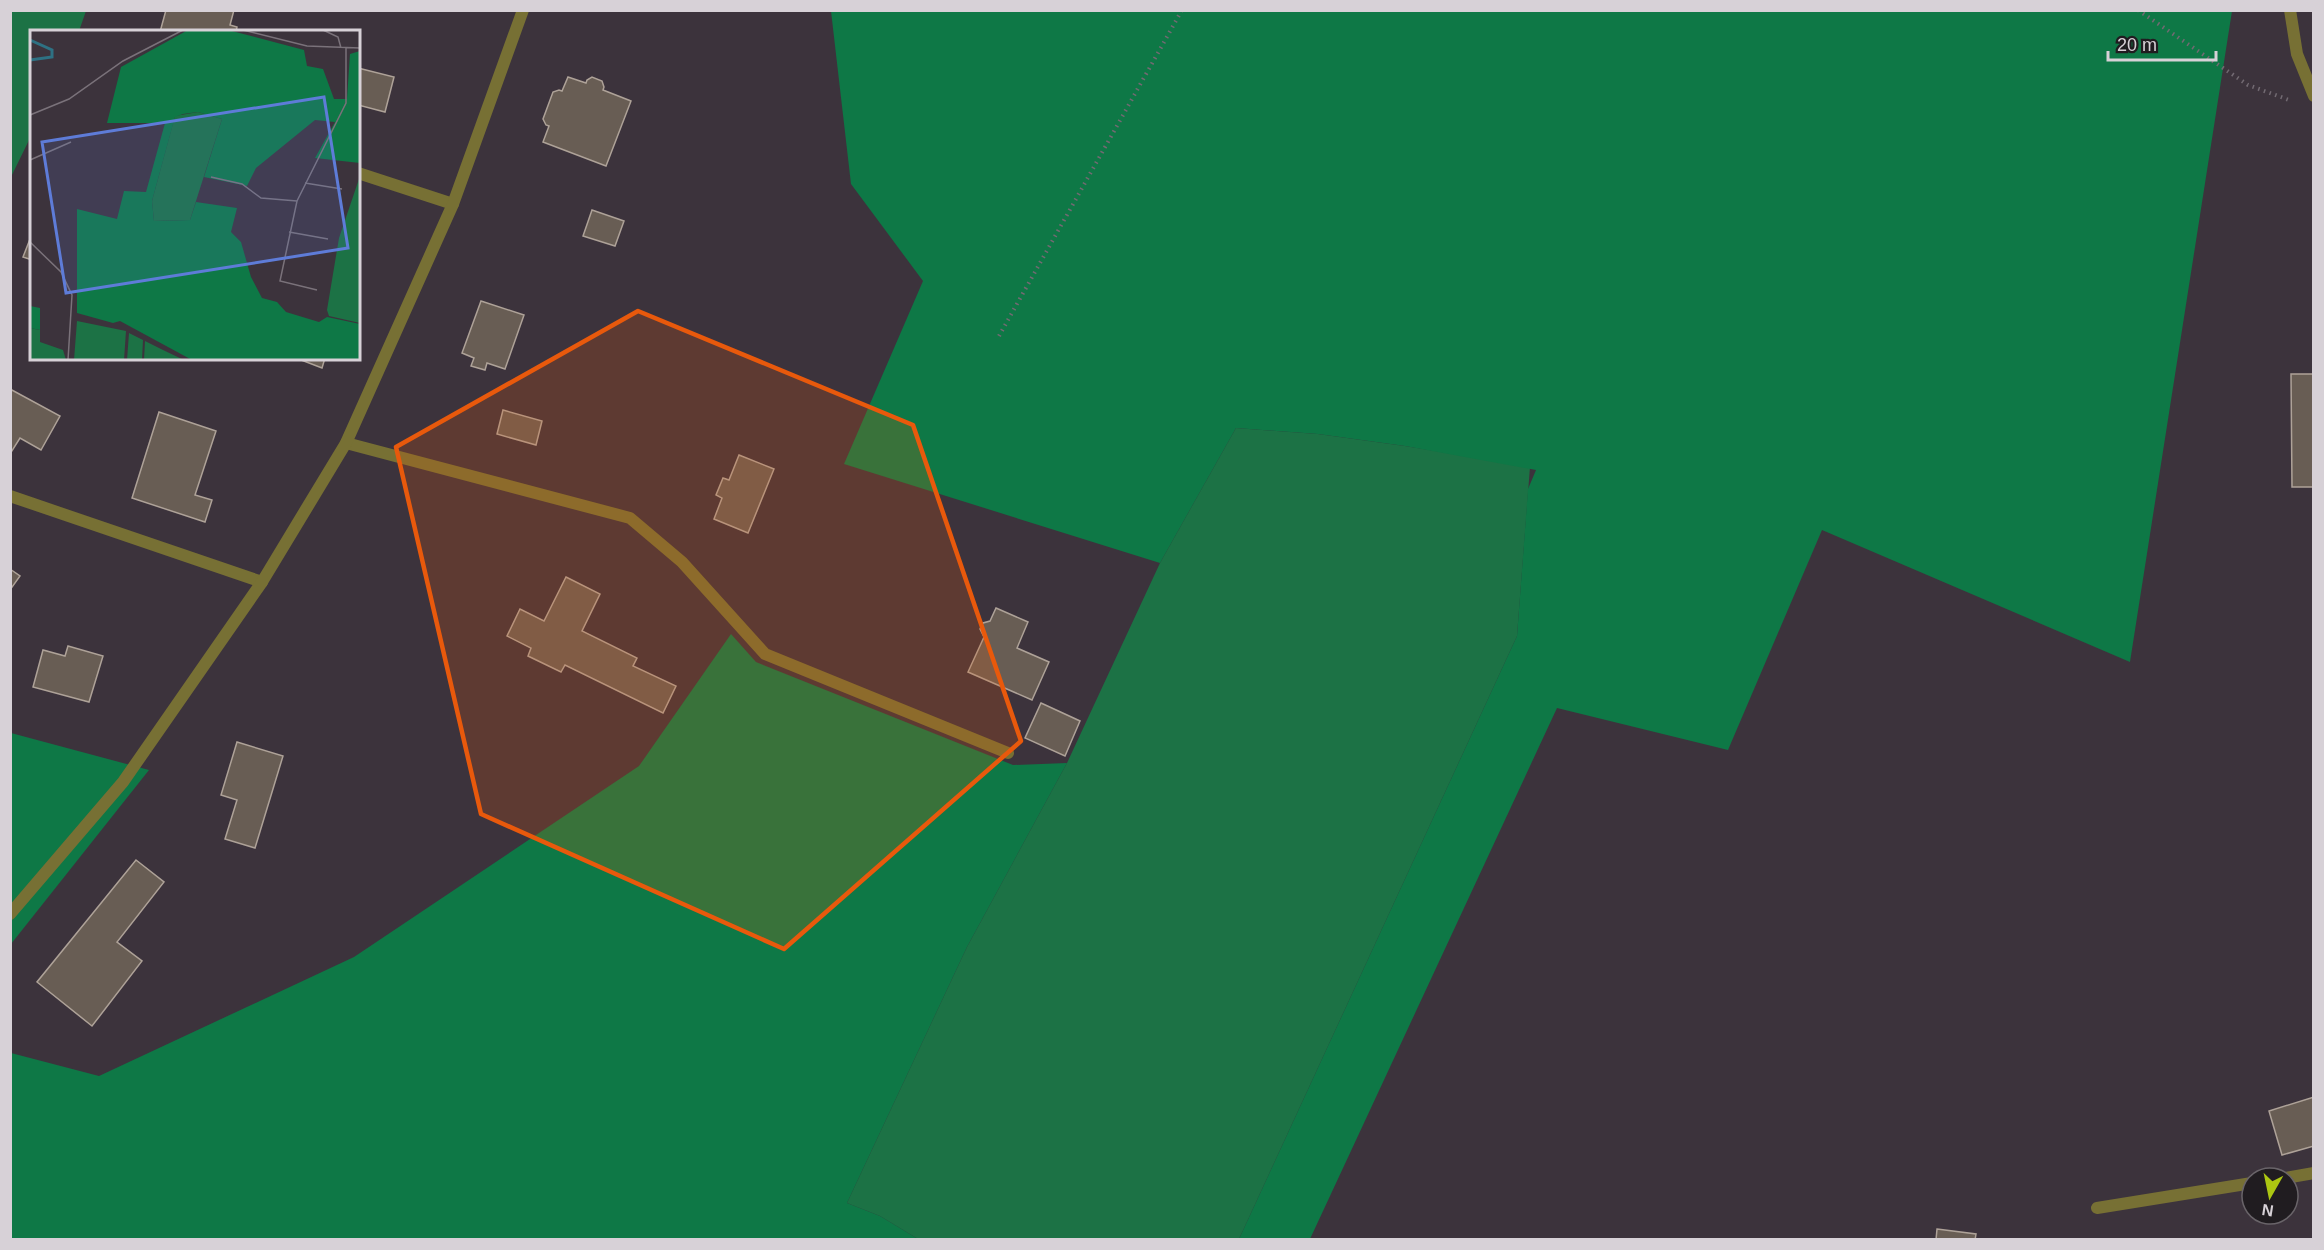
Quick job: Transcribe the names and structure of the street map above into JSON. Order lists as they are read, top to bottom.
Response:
{
  "scale_bar": "20 m",
  "north": "bottom"
}
